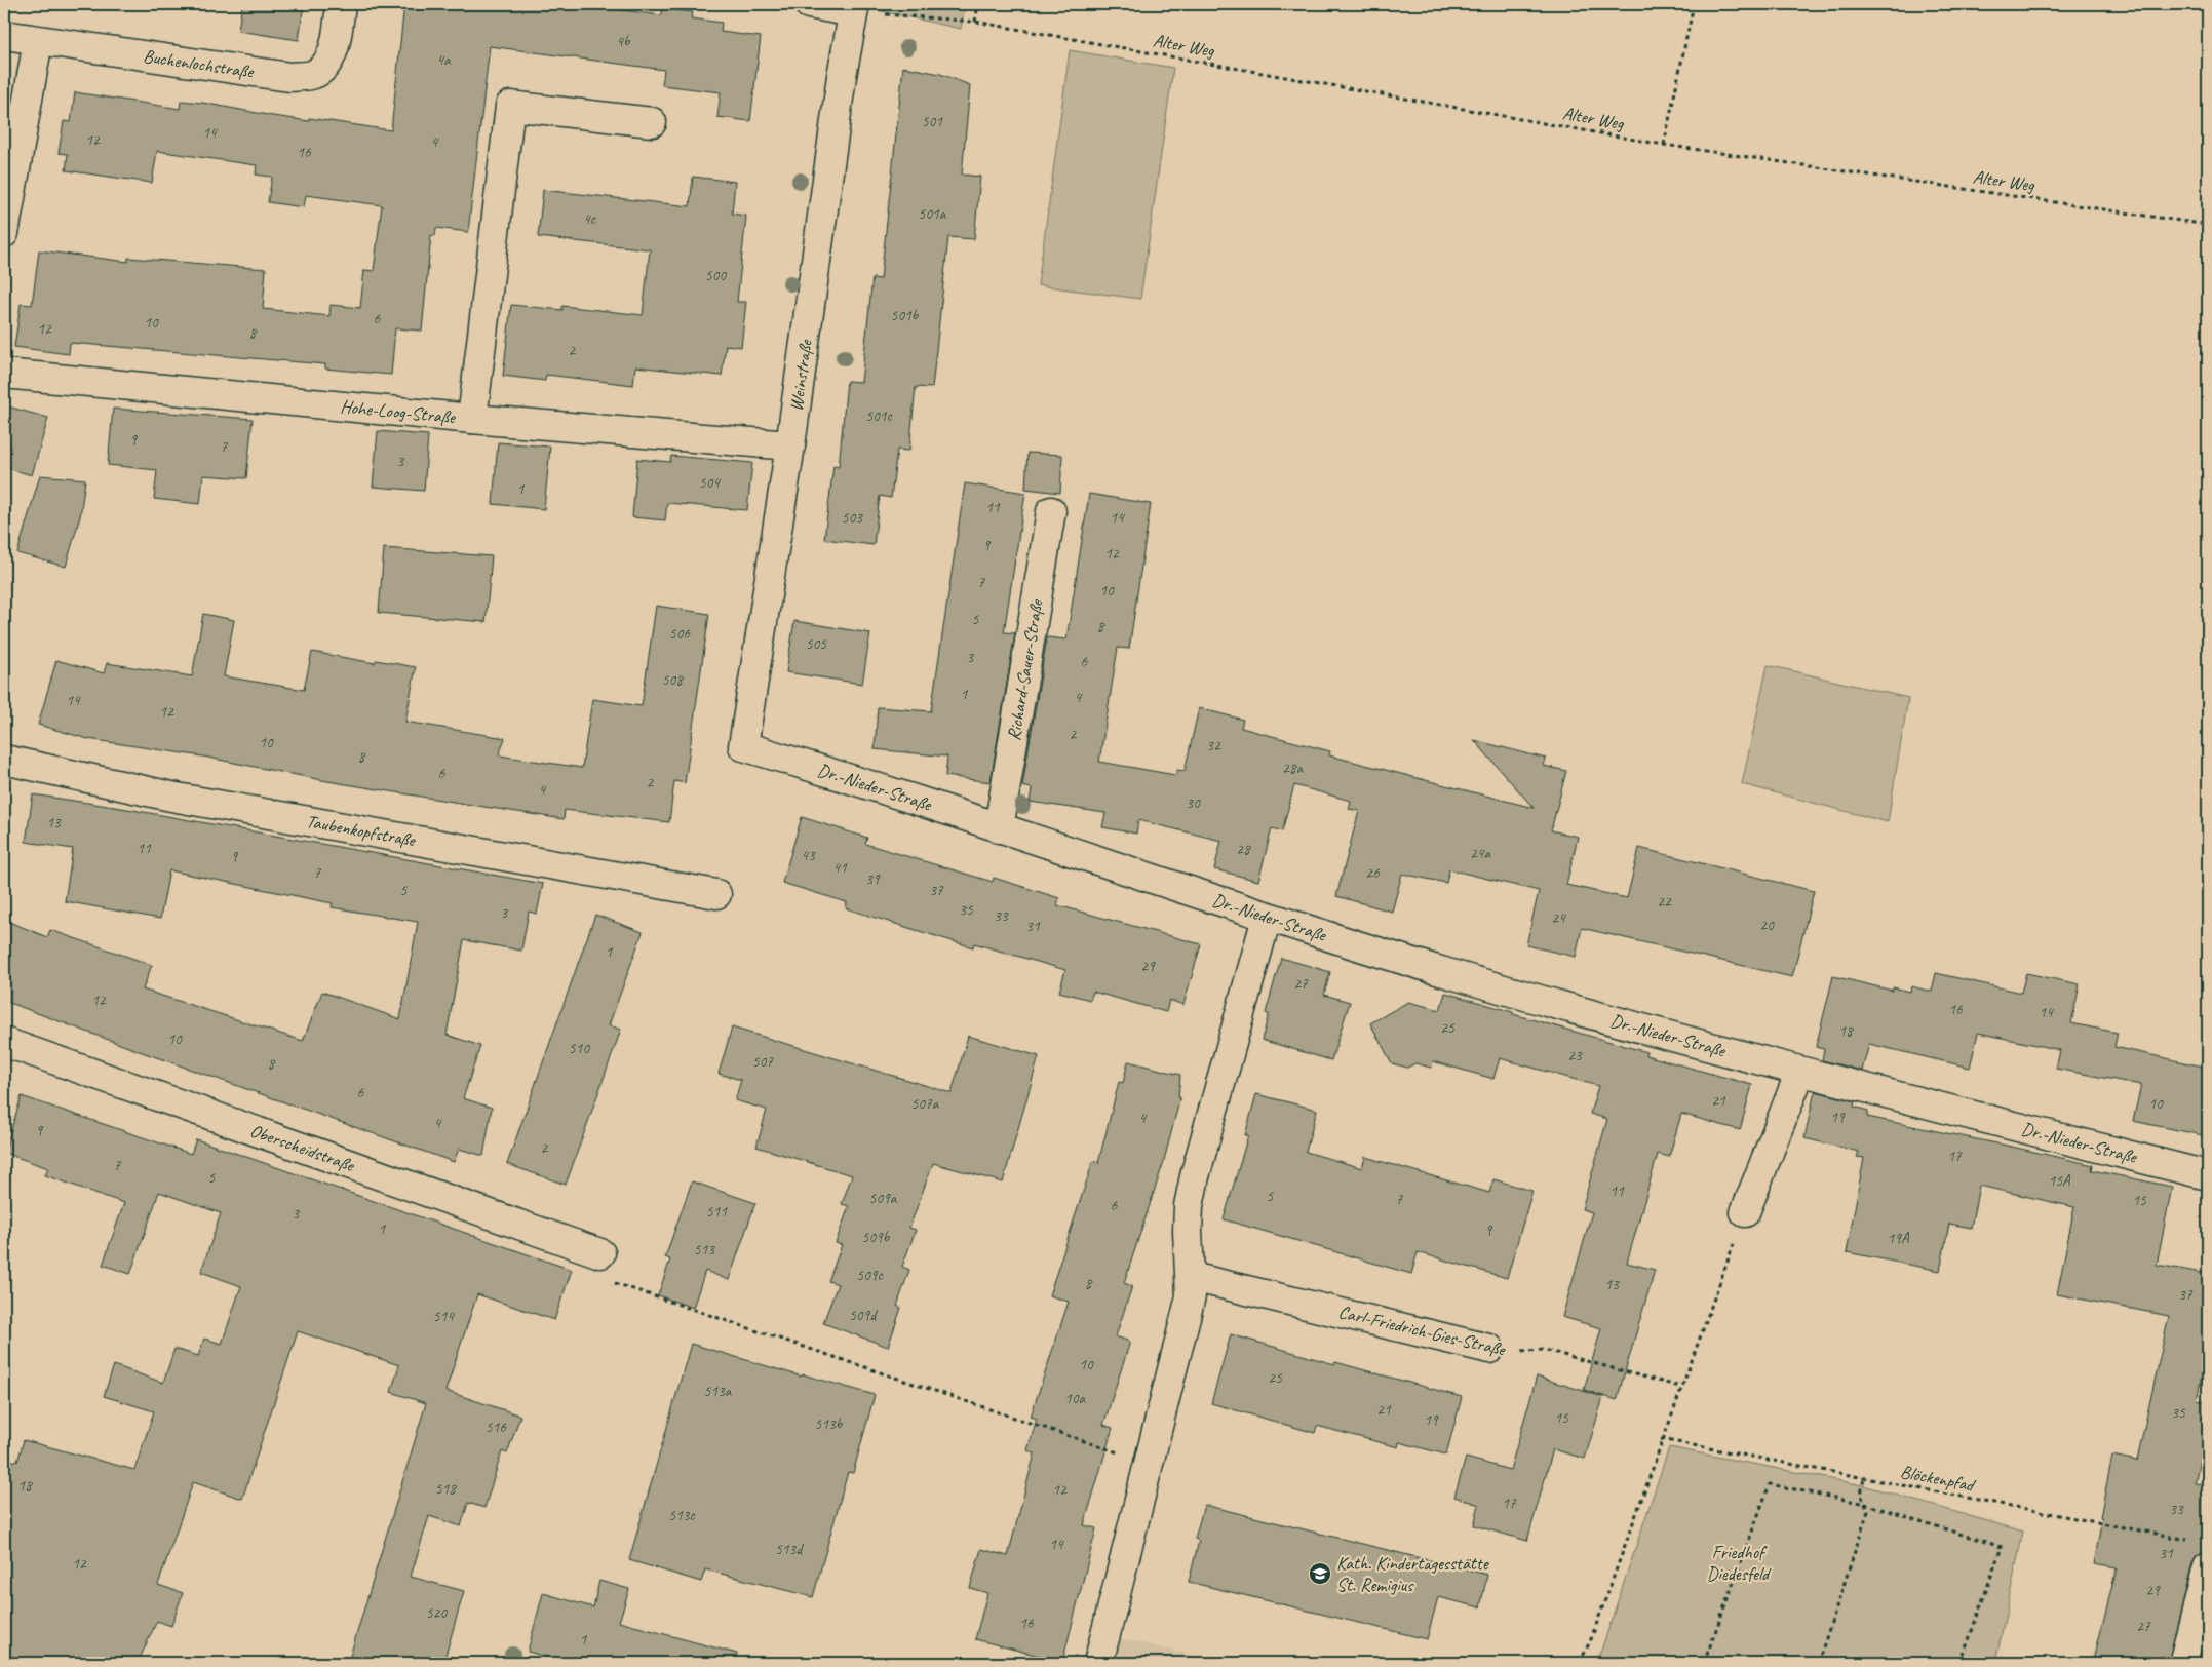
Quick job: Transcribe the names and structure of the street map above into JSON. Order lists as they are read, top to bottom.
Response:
{
  "streets": {
    "street": [
      "Buchenlochstraße",
      "Weinstraße",
      "Hohe-Loog-Straße",
      "Richard-Sauer-Straße",
      "Dr.-Nieder-Straße",
      "Taubenkopfstraße",
      "Oberscheidstraße",
      "Carl-Friedrich-Gies-Straße"
    ],
    "path": ["Alter Weg", "Blöckenpfad"]
  },
  "crossings": [
    ["Alter Weg", "Weinstraße"],
    ["Weinstraße", "Hohe-Loog-Straße"],
    ["Weinstraße", "Dr.-Nieder-Straße"],
    ["Richard-Sauer-Straße", "Dr.-Nieder-Straße"]
  ],
  "parks": ["Friedhof Diedesfeld"],
  "places": {
    "school or university": ["Kath. Kindertagesstätte St. Remigius"]
  },
  "house_numbers": [
    "4b",
    "4a",
    "501",
    "14",
    "12",
    "4",
    "16",
    "501a",
    "4c",
    "500",
    "501b",
    "6",
    "10",
    "12",
    "8",
    "2",
    "501c",
    "9",
    "7",
    "3",
    "504",
    "1",
    "11",
    "503",
    "14",
    "9",
    "12",
    "7",
    "10",
    "5",
    "8",
    "506",
    "505",
    "3",
    "6",
    "508",
    "1",
    "4",
    "14",
    "12",
    "2",
    "10",
    "32",
    "8",
    "28a",
    "6",
    "2",
    "4",
    "30",
    "13",
    "11",
    "28",
    "24a",
    "43",
    "9",
    "41",
    "7",
    "26",
    "39",
    "5",
    "37",
    "22",
    "35",
    "3",
    "33",
    "24",
    "20",
    "31",
    "1",
    "29",
    "27",
    "12",
    "16",
    "14",
    "25",
    "18",
    "10",
    "510",
    "23",
    "507",
    "8",
    "6",
    "21",
    "507a",
    "10",
    "19",
    "4",
    "4",
    "9",
    "2",
    "17",
    "7",
    "5",
    "15A",
    "11",
    "5",
    "509a",
    "7",
    "15",
    "6",
    "511",
    "3",
    "1",
    "9",
    "509b",
    "19A",
    "513",
    "509c",
    "8",
    "13",
    "37",
    "509d",
    "514",
    "10",
    "25",
    "513a",
    "10a",
    "21",
    "35",
    "15",
    "19",
    "513b",
    "516",
    "18",
    "518",
    "12",
    "17",
    "33",
    "513c",
    "14",
    "513d",
    "31",
    "12",
    "29",
    "520",
    "16",
    "27",
    "1"
  ]
}
